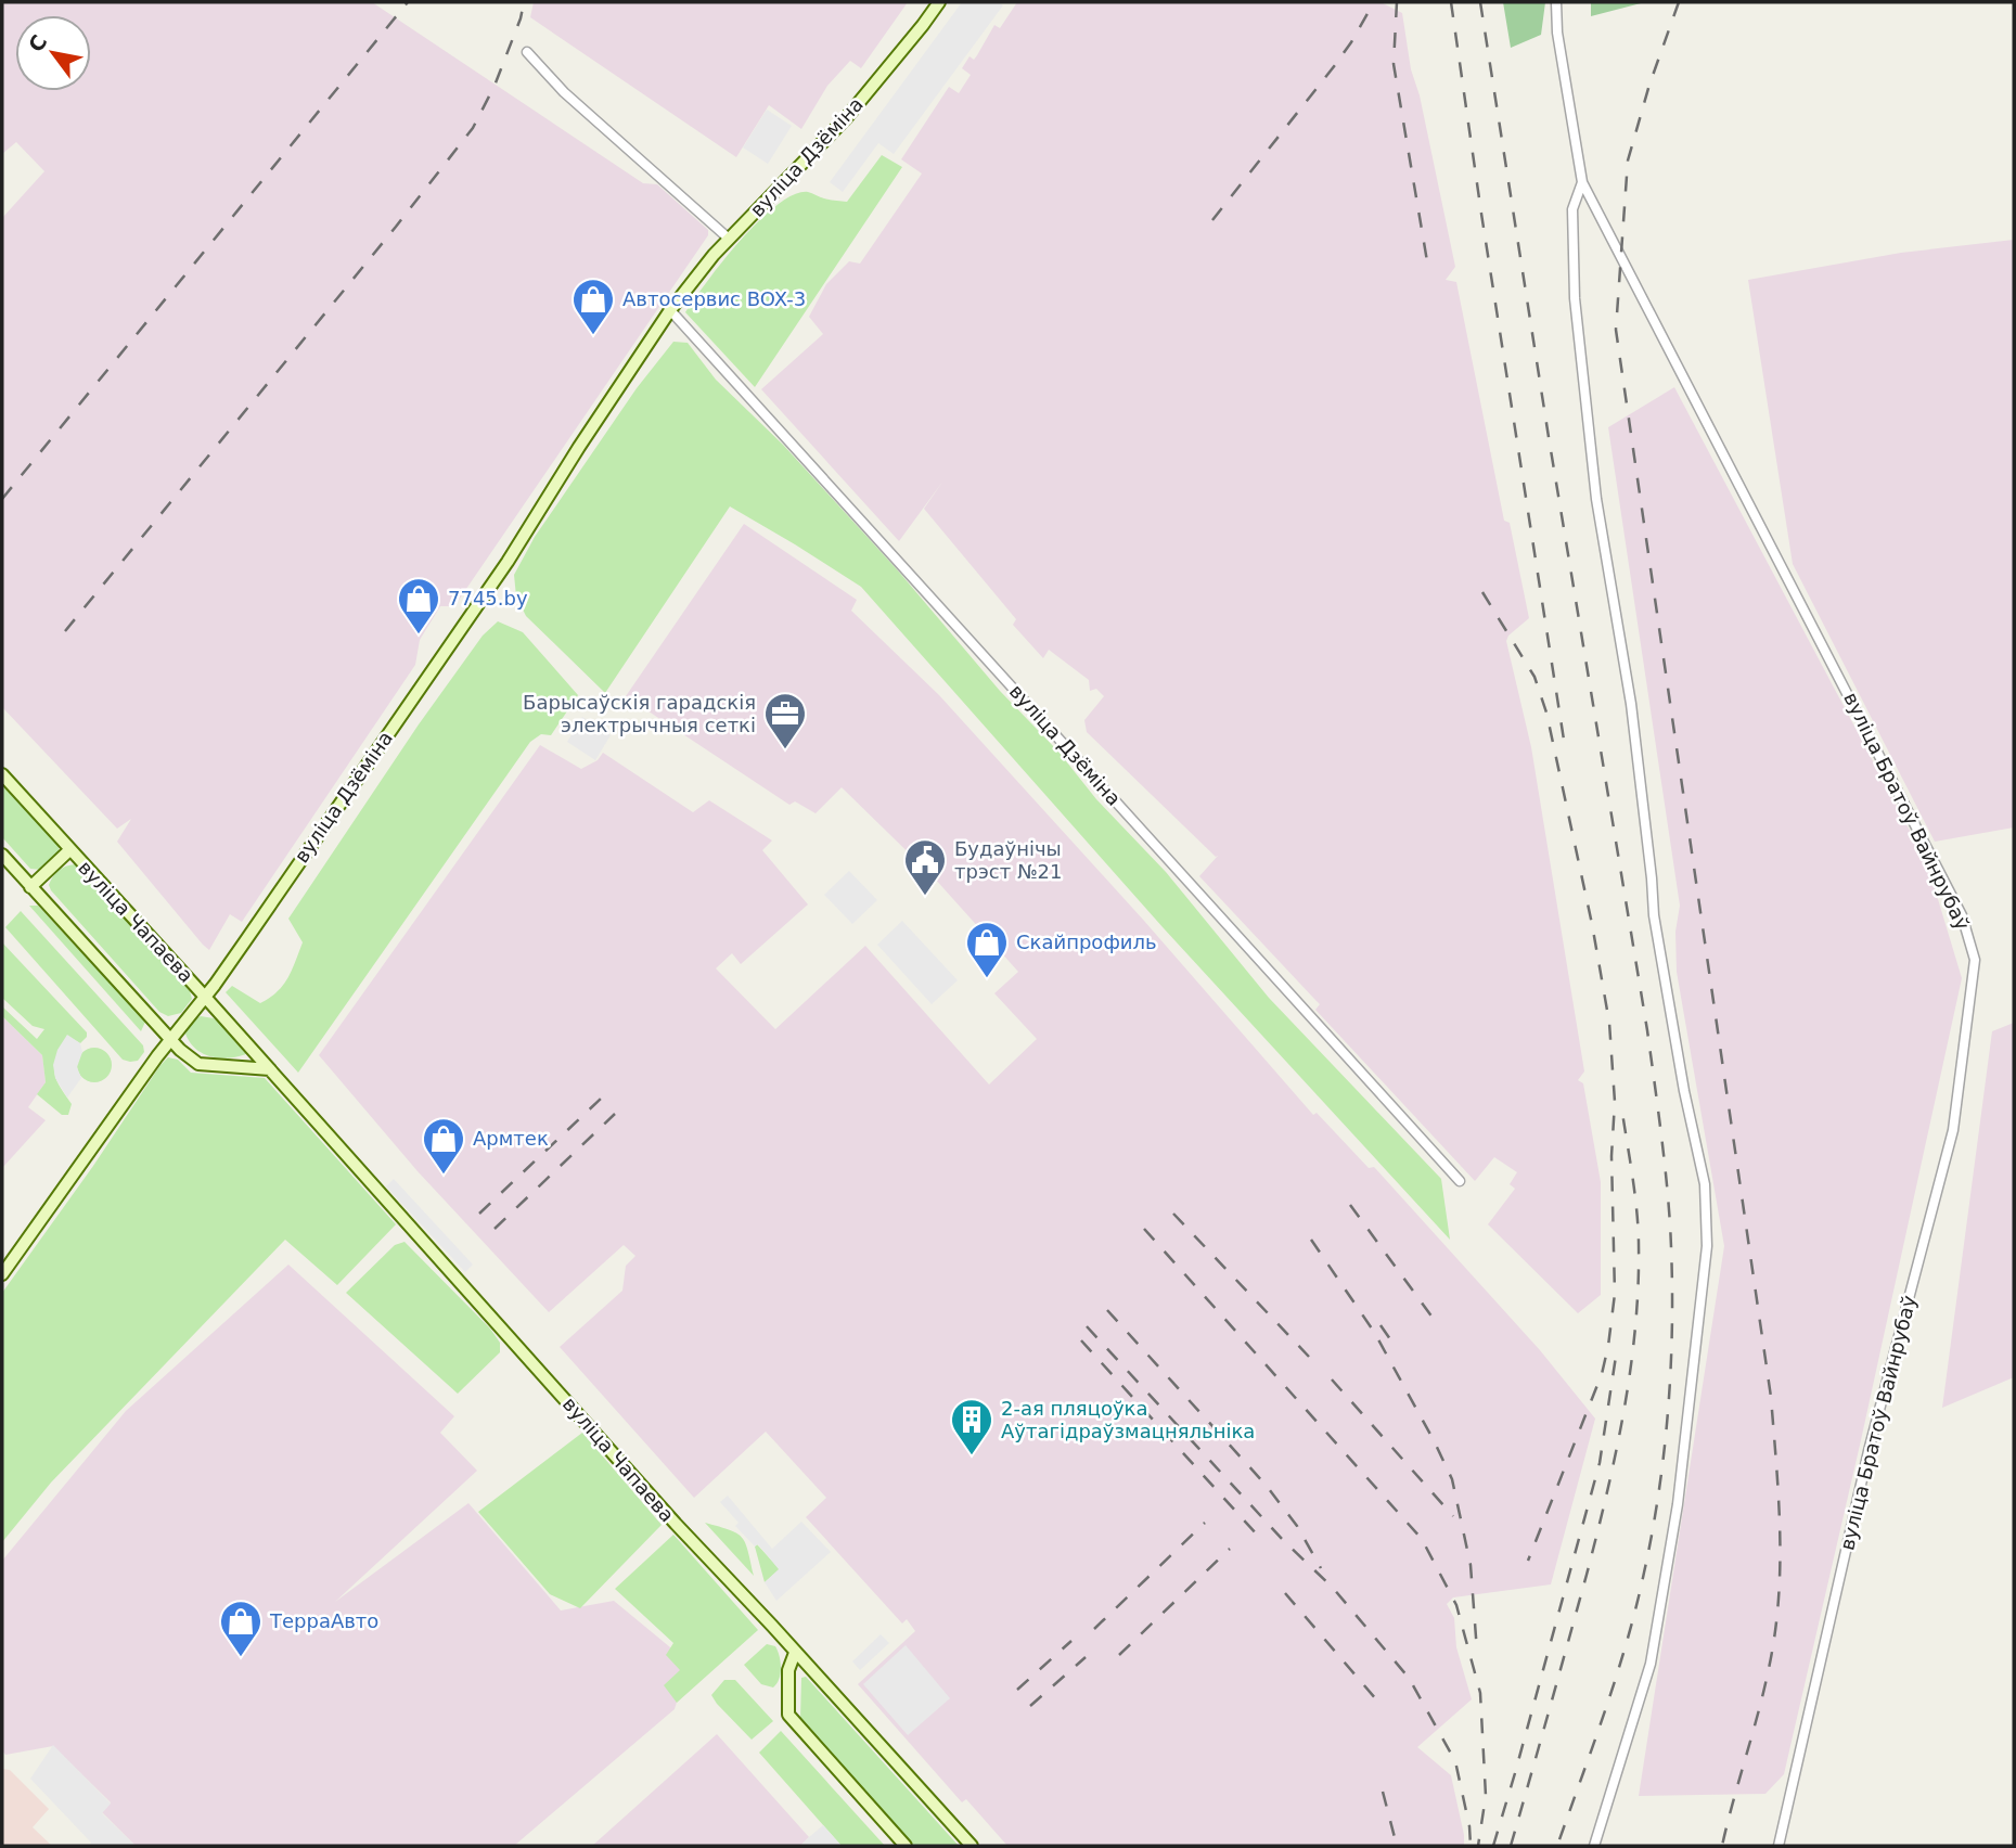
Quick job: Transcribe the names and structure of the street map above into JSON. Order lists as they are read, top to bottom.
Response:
{
  "streets": {
    "main road": ["вуліца Дзёміна", "вуліца Чапаева"],
    "street": ["вуліца Братоў Вайнрубаў"]
  },
  "crossings": [
    ["вуліца Дзёміна", "вуліца Чапаева"]
  ],
  "places": {
    "shop": [
      "Автосервис BOX-3",
      "7745.by",
      "Скайпрофиль",
      "Армтек",
      "ТерраАвто"
    ],
    "office": ["Барысаўскія гарадскія электрычныя сеткі"],
    "public building": ["Будаўнічы трэст №21"],
    "building": ["2-ая пляцоўка Аўтагідраўзмацняльніка"]
  },
  "north": "top left"
}
